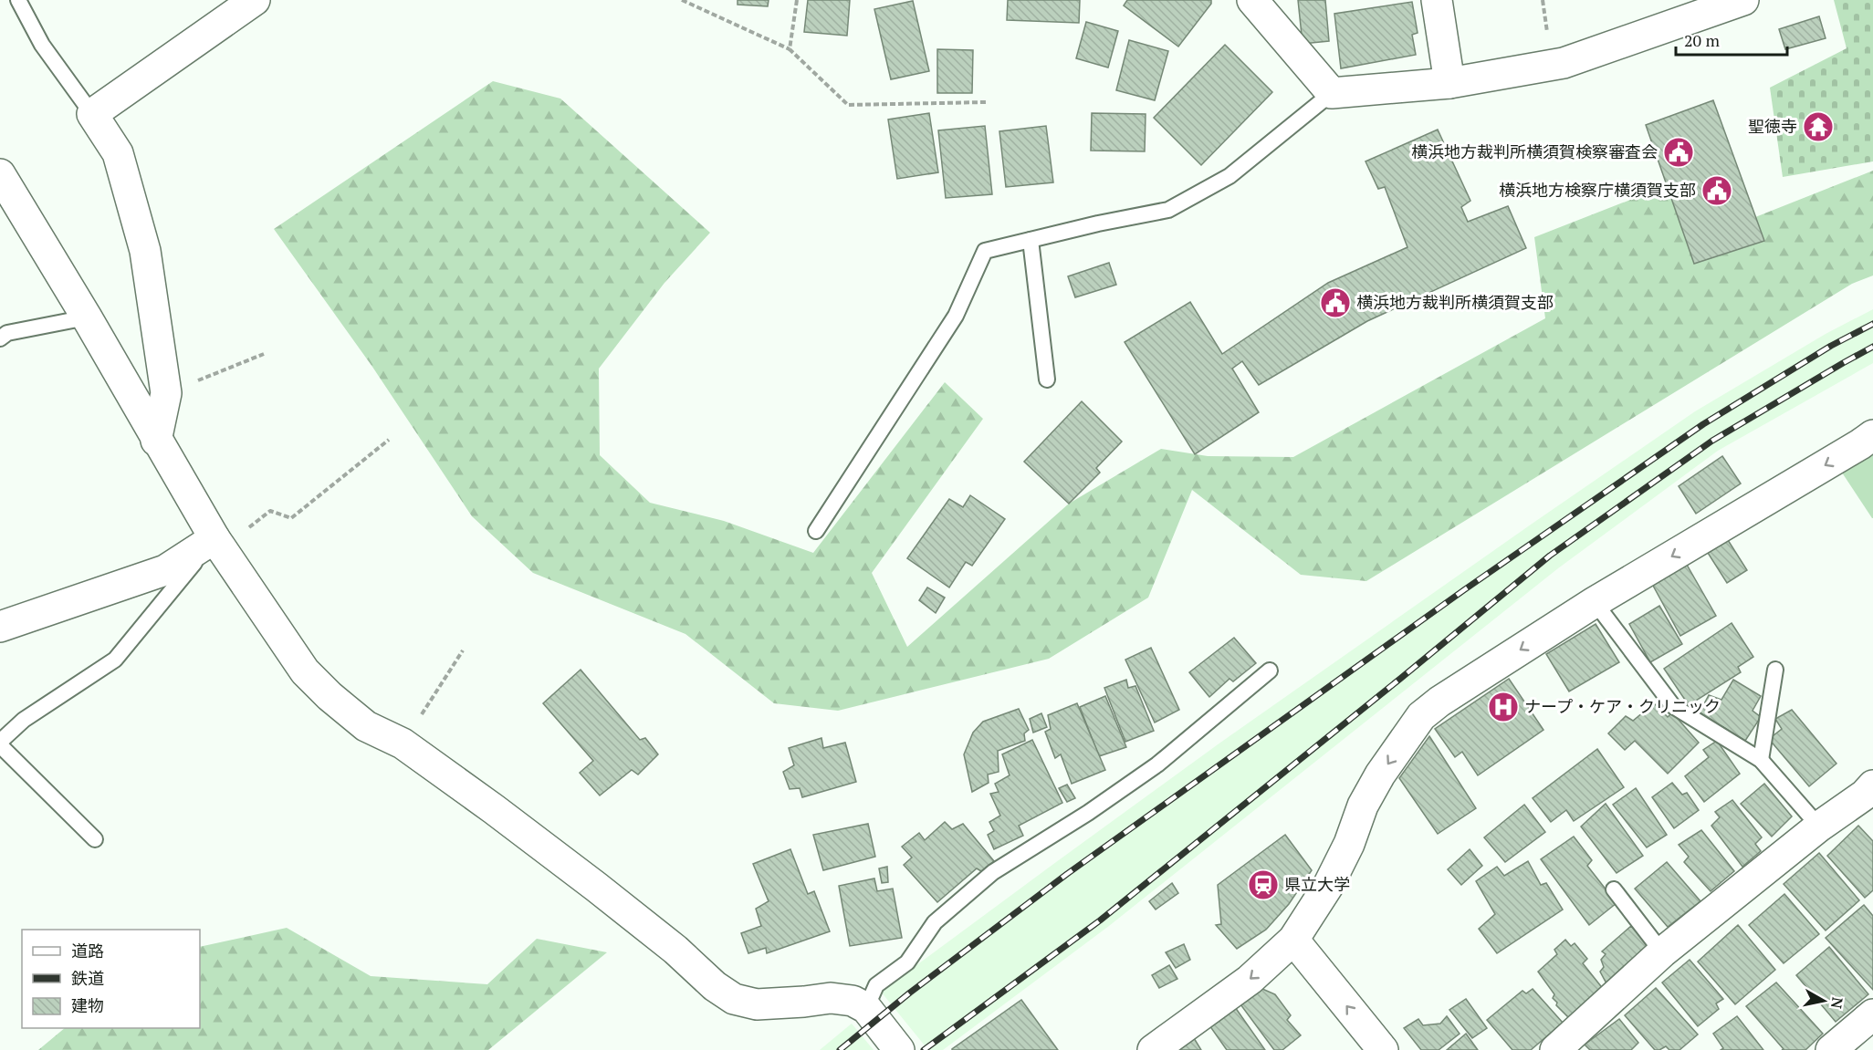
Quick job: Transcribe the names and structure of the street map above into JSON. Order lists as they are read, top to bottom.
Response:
{
  "places": {
    "temple": ["聖徳寺"],
    "public building": ["横浜地方裁判所横須賀検察審査会", "横浜地方検察庁横須賀支部", "横浜地方裁判所横須賀支部"],
    "hospital": ["ナープ・ケア・クリニック"],
    "station": ["県立大学"]
  },
  "legend": ["道路", "鉄道", "建物"],
  "scale_bar": "20 m",
  "north": "right"
}
